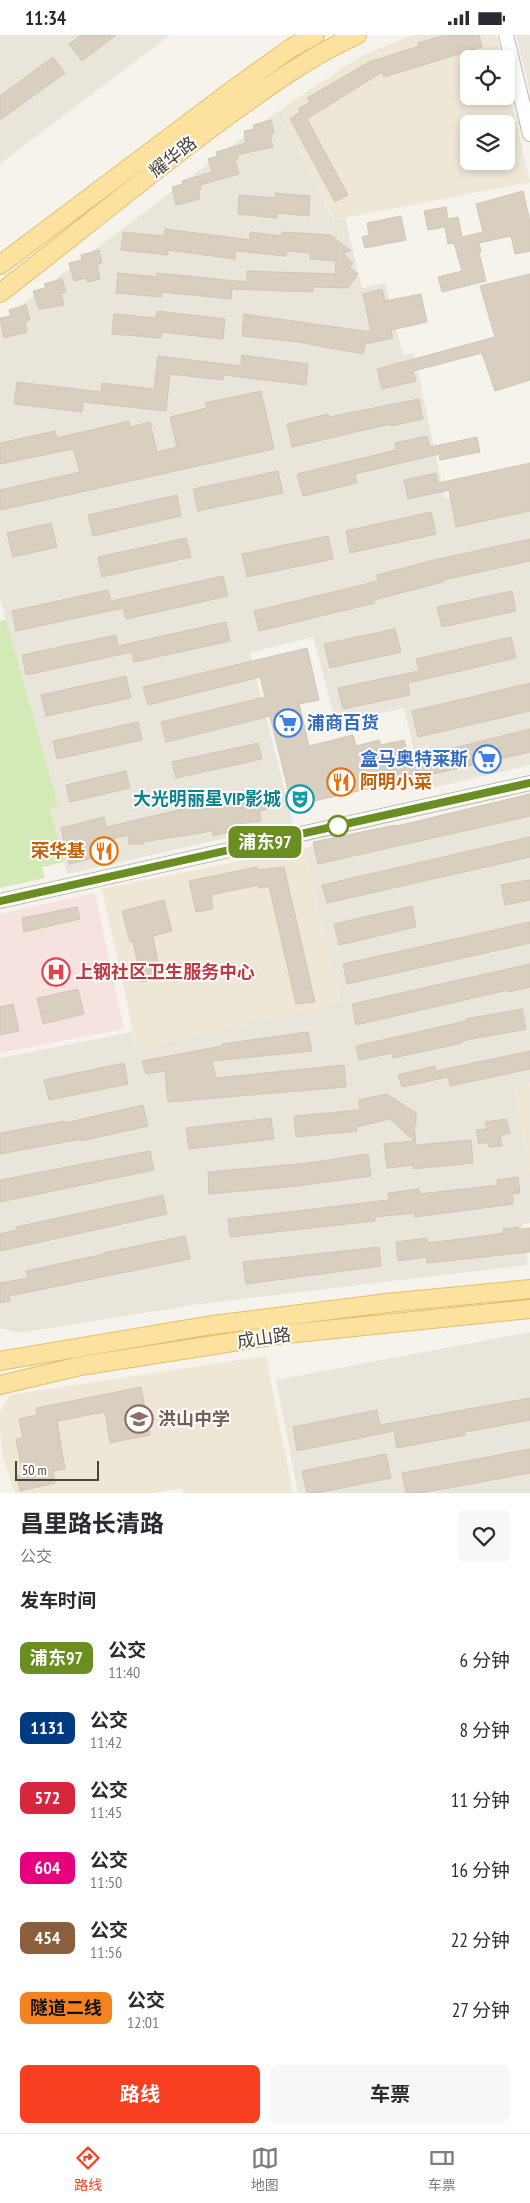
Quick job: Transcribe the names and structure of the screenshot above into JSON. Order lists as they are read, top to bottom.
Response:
{
  "streets": {
    "main road": ["耀华路", "成山路"]
  },
  "places": {
    "supermarket": ["浦商百货", "盒马奥特莱斯"],
    "restaurant": ["阿明小菜", "荣华基"],
    "theatre": ["大光明丽星VIP影城"],
    "hospital": ["上钢社区卫生服务中心"],
    "school or university": ["洪山中学"]
  },
  "lines": ["bus line 浦东97"],
  "scale_bar": "50 m",
  "page": {
    "status": "11:34",
    "on_map": "浦东97",
    "scale": "50 m",
    "heading": [
      ["昌里路长清路", "公交"],
      "发车时间"
    ],
    "list": [
      {
        "mark": "浦东97",
        "name": "公交",
        "note": "11:40",
        "value": "6 分钟"
      },
      {
        "mark": "1131",
        "name": "公交",
        "note": "11:42",
        "value": "8 分钟"
      },
      {
        "mark": "572",
        "name": "公交",
        "note": "11:45",
        "value": "11 分钟"
      },
      {
        "mark": "604",
        "name": "公交",
        "note": "11:50",
        "value": "16 分钟"
      },
      {
        "mark": "454",
        "name": "公交",
        "note": "11:56",
        "value": "22 分钟"
      },
      {
        "mark": "隧道二线",
        "name": "公交",
        "note": "12:01",
        "value": "27 分钟"
      }
    ],
    "buttons": ["路线", "车票"],
    "tabs": ["路线", "地图", "车票"]
  }
}
